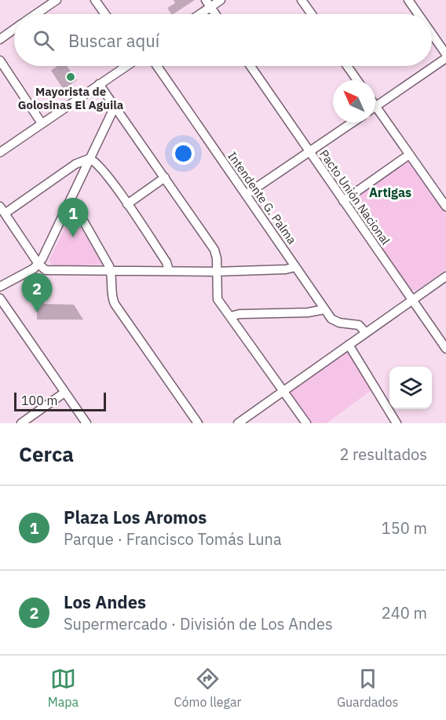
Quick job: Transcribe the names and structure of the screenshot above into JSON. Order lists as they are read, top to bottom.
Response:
{
  "streets": {
    "street": ["Pacto Unión Nacional", "Intendente G. Palma"]
  },
  "districts": ["Artigas"],
  "places": ["Mayorista de Golosinas El Aguila"],
  "scale_bar": "100 m",
  "north": "top left",
  "page": {
    "search": "Buscar aquí",
    "pins": ["1", "2"],
    "scale": "100 m",
    "heading": ["Cerca", "2 resultados"],
    "list": [
      {
        "mark": "1",
        "name": "Plaza Los Aromos",
        "note": "Parque · Francisco Tomás Luna",
        "value": "150 m"
      },
      {
        "mark": "2",
        "name": "Los Andes",
        "note": "Supermercado · División de Los Andes",
        "value": "240 m"
      }
    ],
    "nav": ["Mapa", "Cómo llegar", "Guardados"]
  }
}
